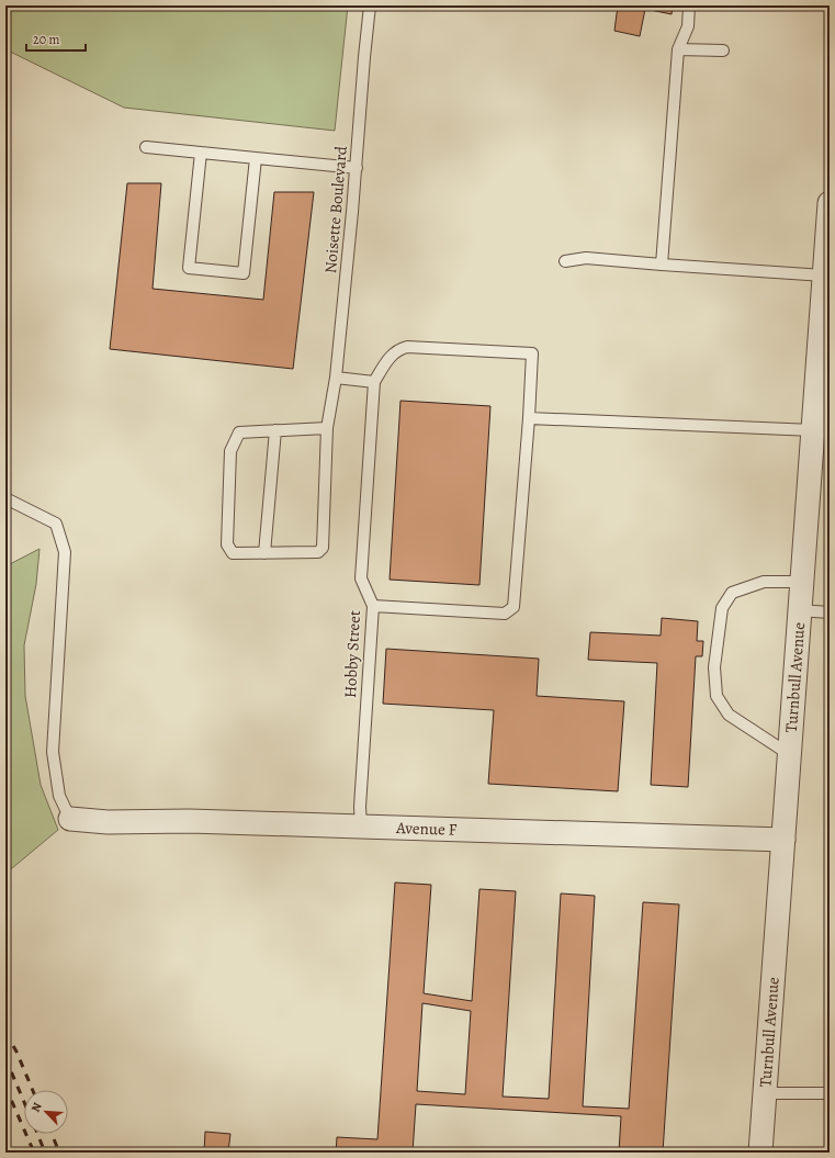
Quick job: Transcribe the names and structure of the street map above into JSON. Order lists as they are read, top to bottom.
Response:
{
  "streets": {
    "street": ["Turnbull Avenue", "Avenue F"],
    "lane": ["Noisette Boulevard", "Hobby Street"]
  },
  "crossings": [
    ["Hobby Street", "Avenue F"],
    ["Turnbull Avenue", "Avenue F"]
  ],
  "scale_bar": "20 m",
  "north": "top left"
}
